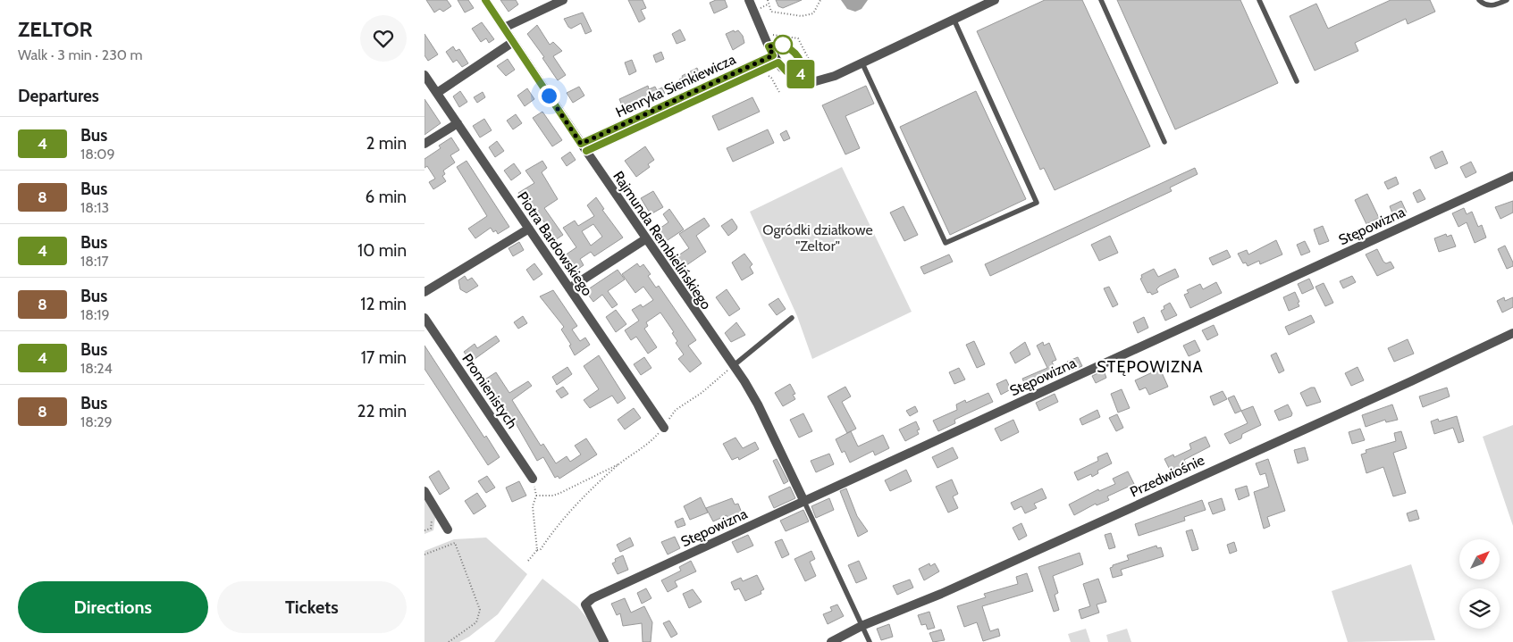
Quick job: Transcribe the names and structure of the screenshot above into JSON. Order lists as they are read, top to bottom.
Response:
{
  "streets": {
    "street": [
      "Henryka Sienkiewicza",
      "Stępowizna",
      "Rajmunda Rembielińskiego",
      "Piotra Bardowskiego",
      "Promienistych",
      "Przedwiośnie"
    ]
  },
  "crossings": [
    ["Henryka Sienkiewicza", "Rajmunda Rembielińskiego"],
    ["Stępowizna", "Rajmunda Rembielińskiego"]
  ],
  "districts": ["STĘPOWIZNA"],
  "parks": ["Ogródki działkowe \"Zeltor\""],
  "lines": ["bus line 4"],
  "north": "top right",
  "page": {
    "heading": [
      ["ZELTOR", "Walk · 3 min · 230 m"],
      "Departures"
    ],
    "on_map": "4",
    "list": [
      {
        "mark": "4",
        "name": "Bus",
        "note": "18:09",
        "value": "2 min"
      },
      {
        "mark": "8",
        "name": "Bus",
        "note": "18:13",
        "value": "6 min"
      },
      {
        "mark": "4",
        "name": "Bus",
        "note": "18:17",
        "value": "10 min"
      },
      {
        "mark": "8",
        "name": "Bus",
        "note": "18:19",
        "value": "12 min"
      },
      {
        "mark": "4",
        "name": "Bus",
        "note": "18:24",
        "value": "17 min"
      },
      {
        "mark": "8",
        "name": "Bus",
        "note": "18:29",
        "value": "22 min"
      }
    ],
    "buttons": ["Directions", "Tickets"]
  }
}
